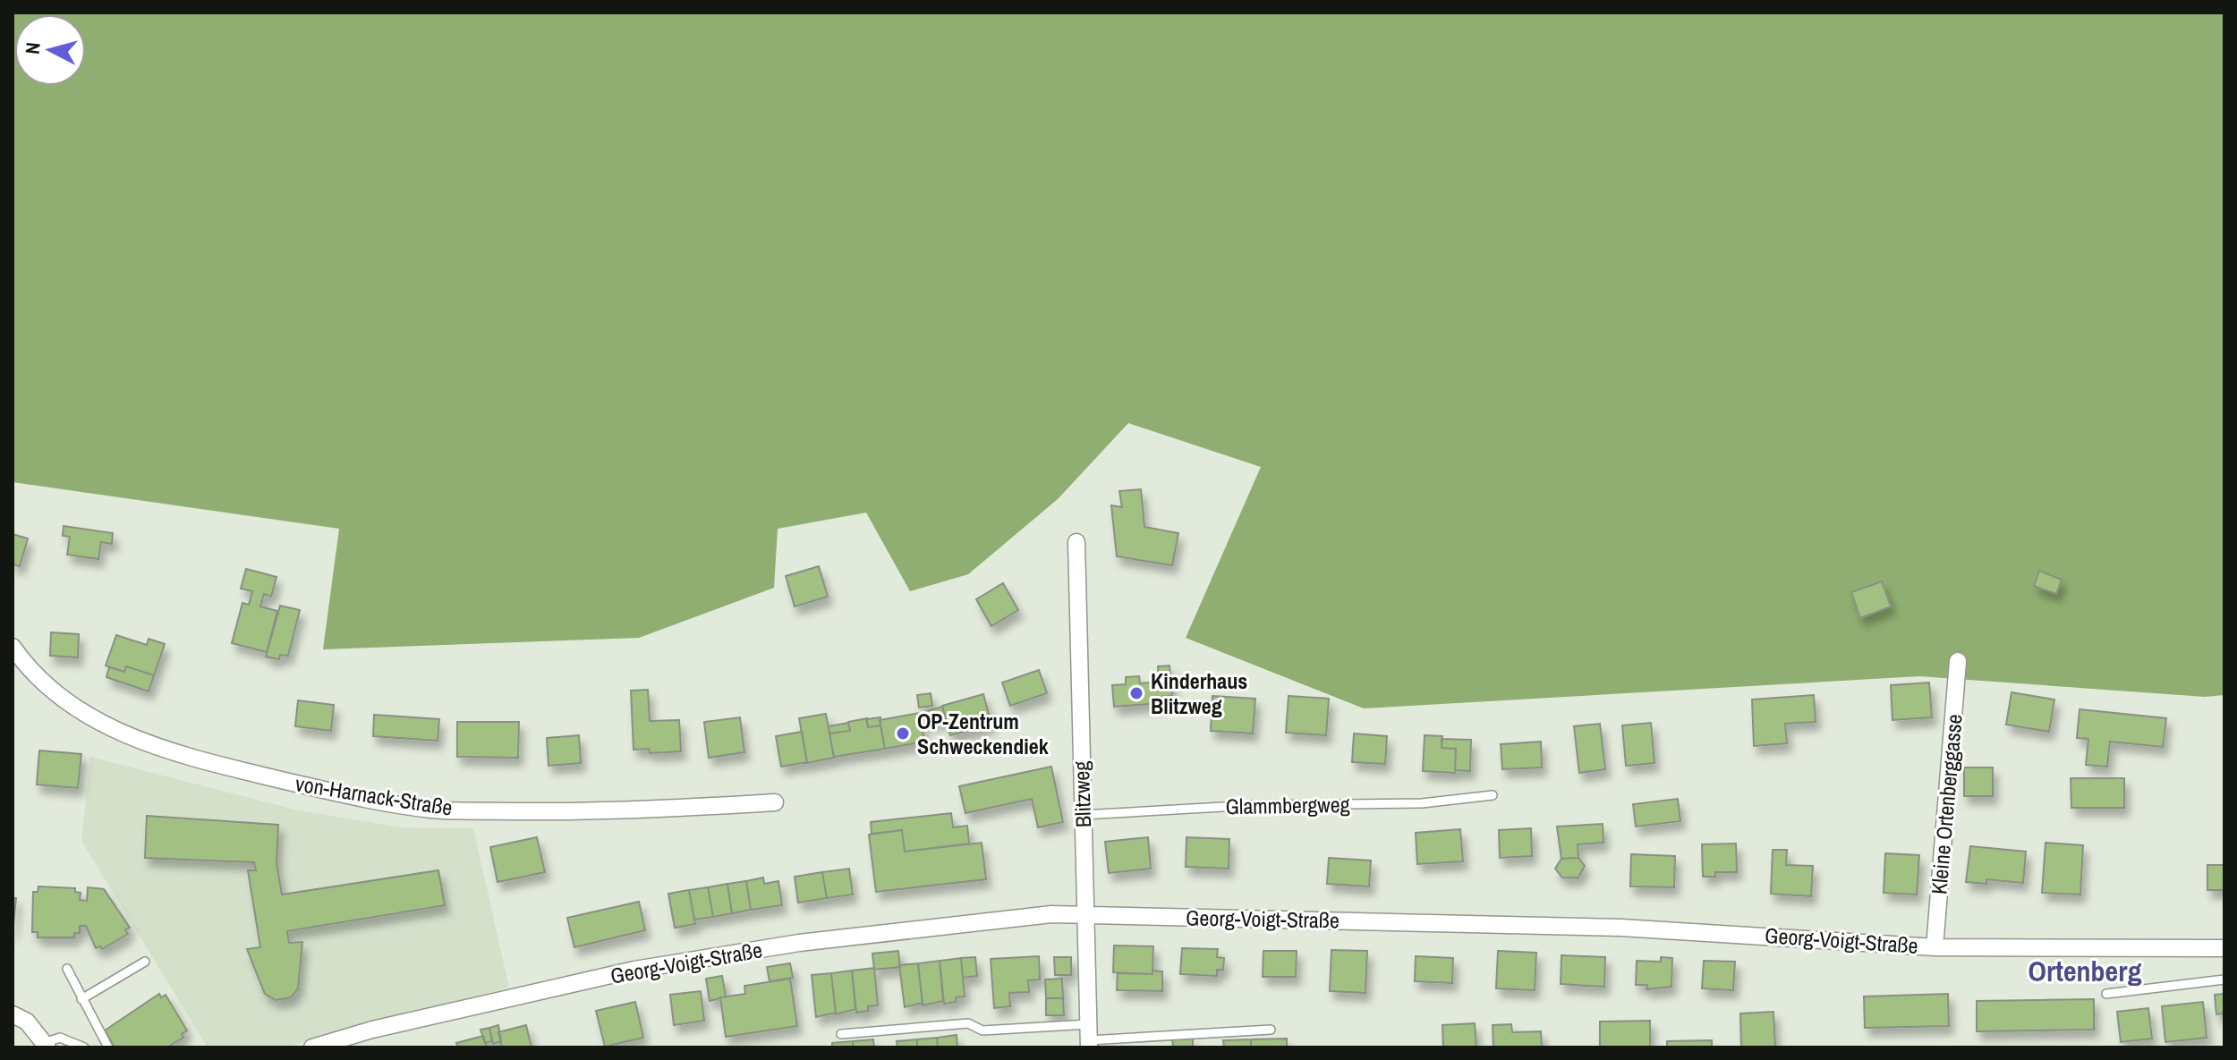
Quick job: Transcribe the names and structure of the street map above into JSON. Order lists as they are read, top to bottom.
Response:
{
  "streets": {
    "street": [
      "Blitzweg",
      "von-Harnack-Straße",
      "Kleine Ortenberggasse",
      "Georg-Voigt-Straße"
    ],
    "lane": ["Glammbergweg"]
  },
  "crossings": [
    ["Blitzweg", "Glammbergweg"],
    ["Blitzweg", "Georg-Voigt-Straße"],
    ["Kleine Ortenberggasse", "Georg-Voigt-Straße"]
  ],
  "districts": ["Ortenberg"],
  "places": ["Kinderhaus Blitzweg", "OP-Zentrum Schweckendiek"],
  "north": "left"
}
